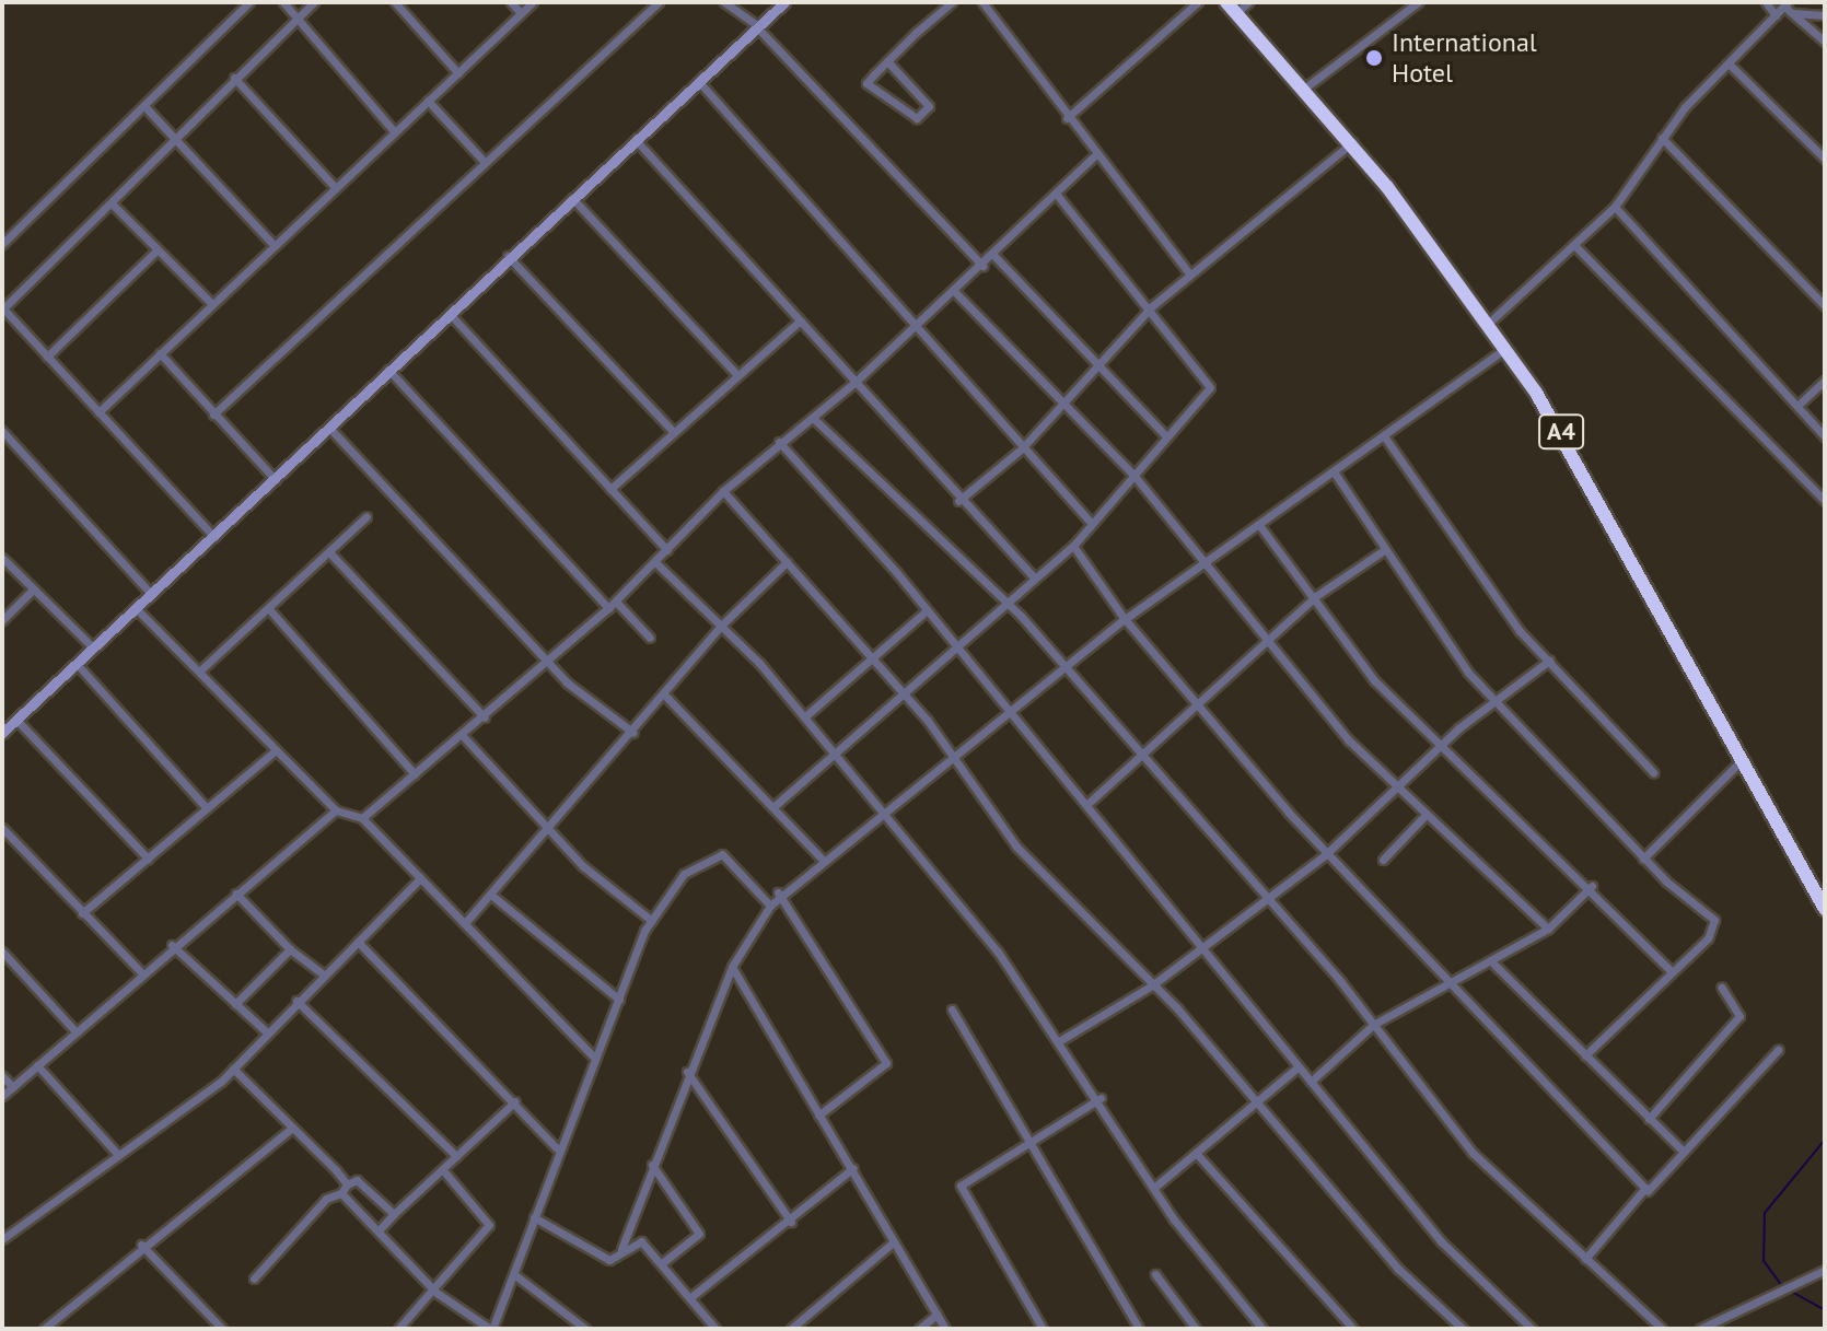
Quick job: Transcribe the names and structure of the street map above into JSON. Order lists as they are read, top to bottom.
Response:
{
  "streets": {
    "highway": ["A4"]
  },
  "places": ["International Hotel"]
}
